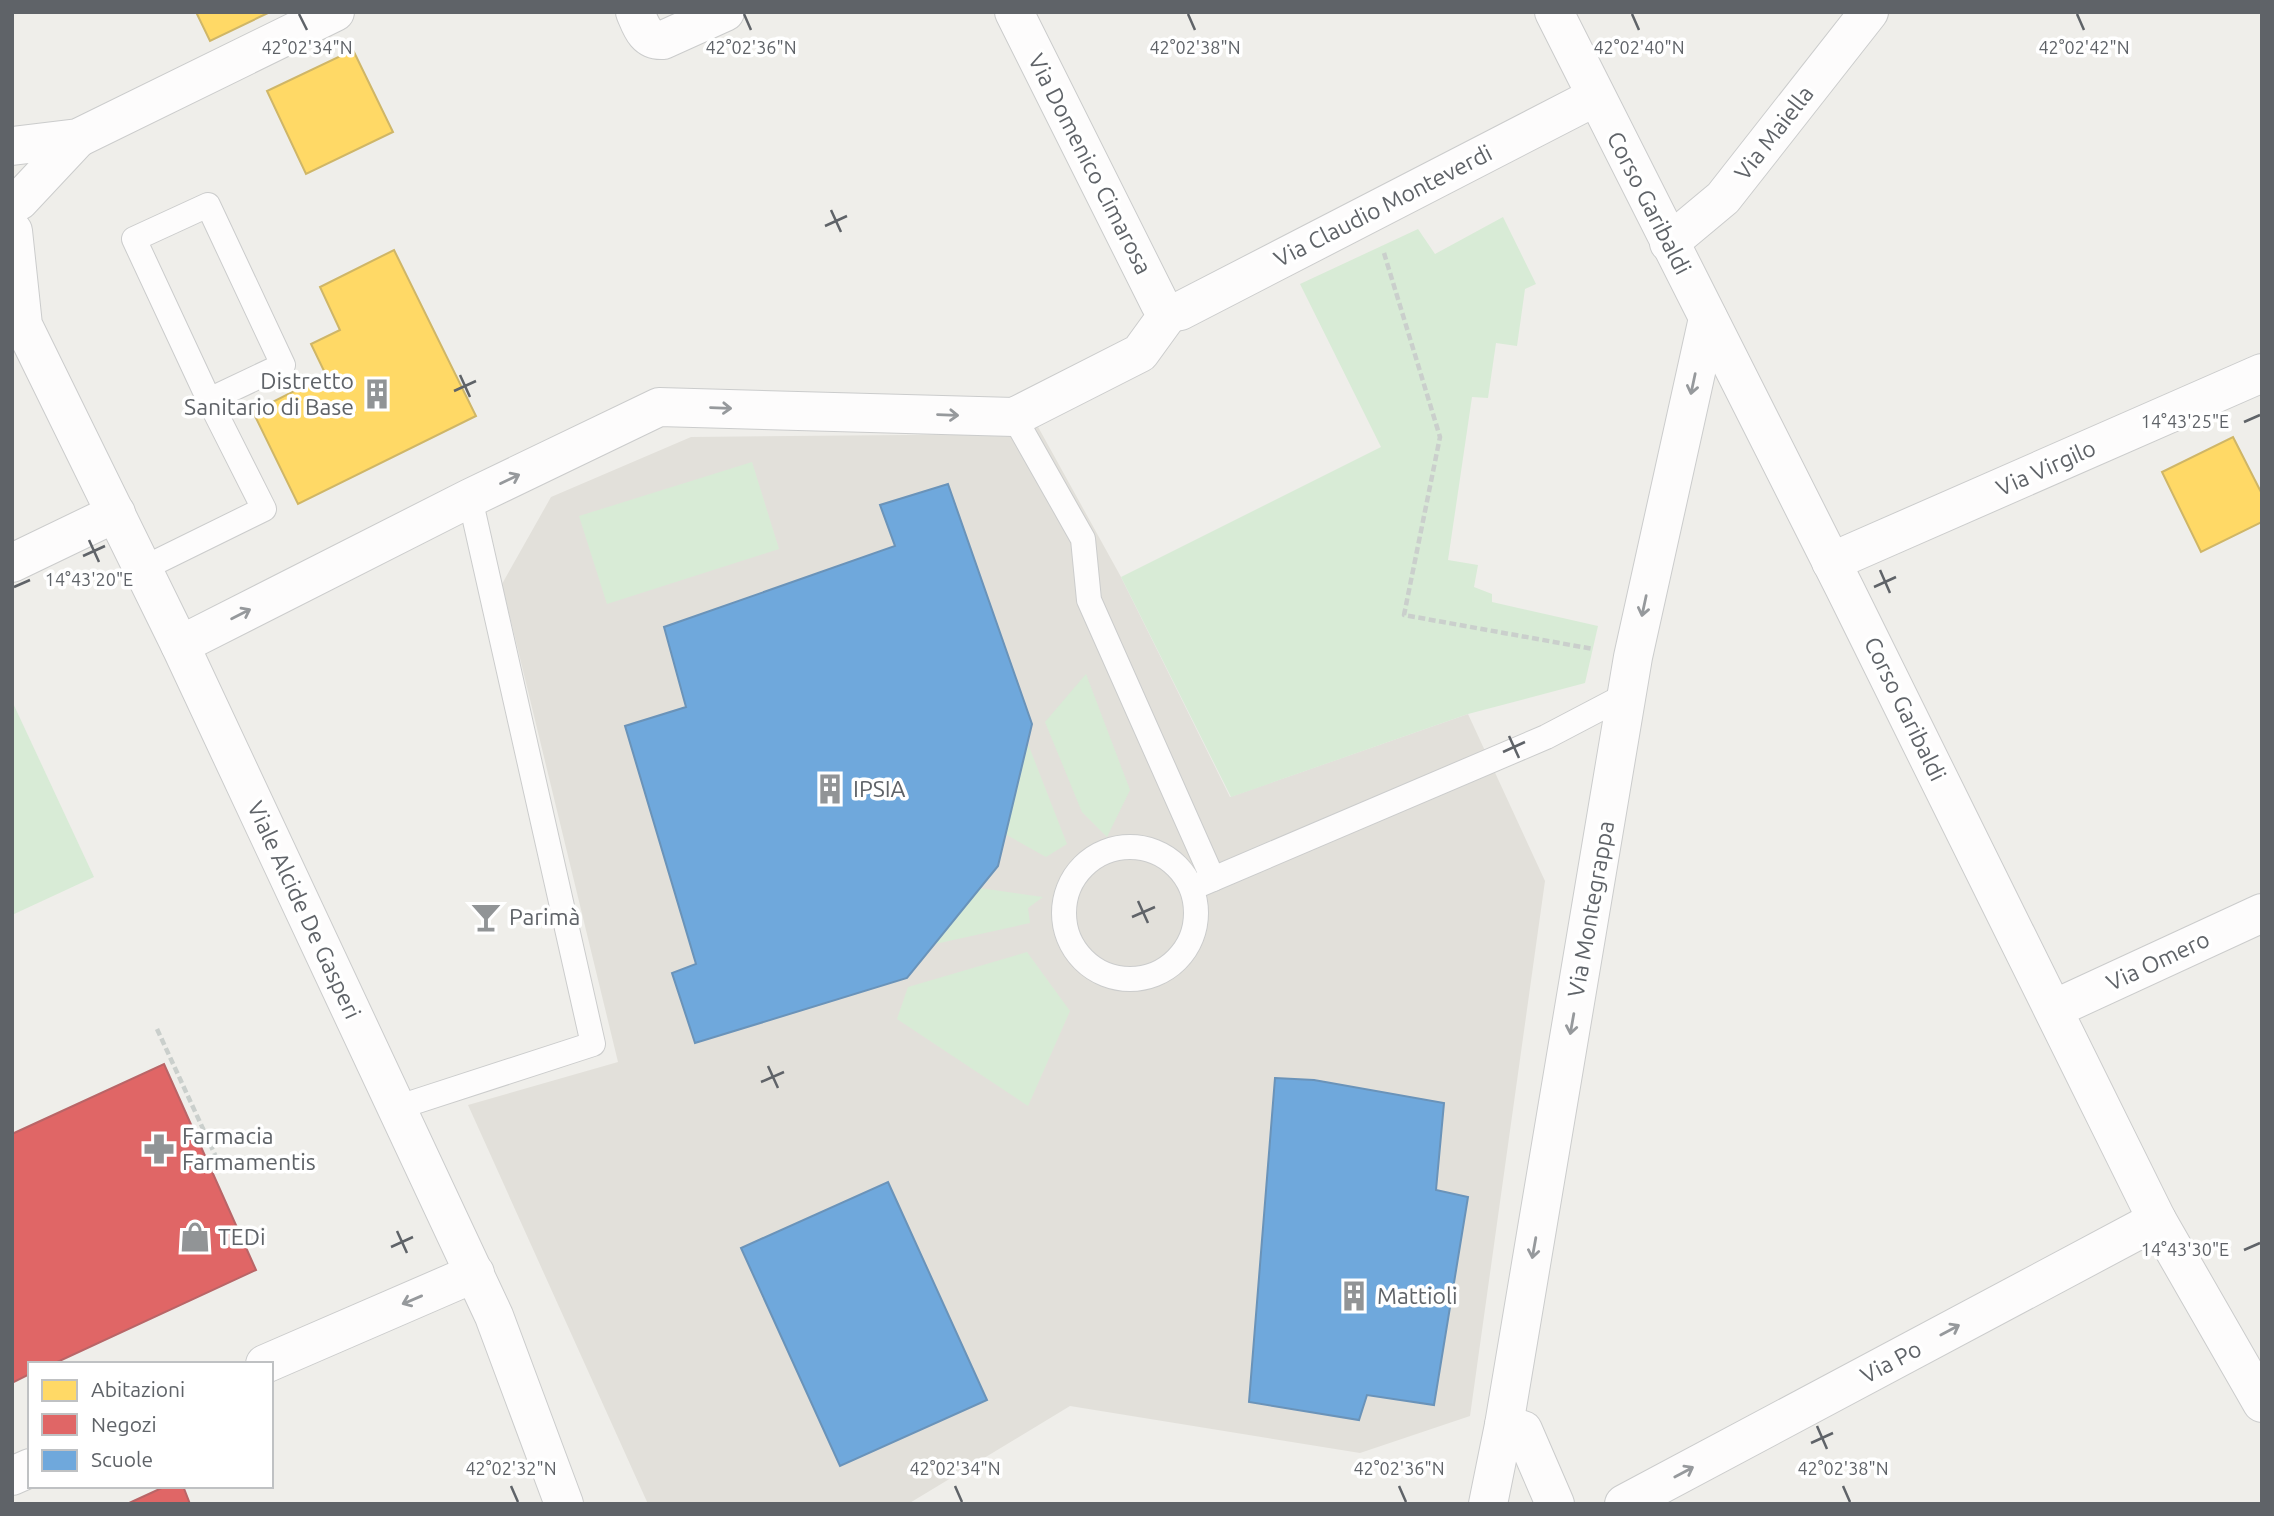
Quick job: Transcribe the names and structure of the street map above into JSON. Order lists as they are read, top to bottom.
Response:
{
  "streets": {
    "street": [
      "Via Maiella",
      "Via Domenico Cimarosa",
      "Corso Garibaldi",
      "Via Claudio Monteverdi",
      "Via Virgilo",
      "Via Montegrappa",
      "Viale Alcide De Gasperi",
      "Via Omero",
      "Via Po"
    ]
  },
  "crossings": [
    ["Via Maiella", "Corso Garibaldi"],
    ["Via Domenico Cimarosa", "Via Claudio Monteverdi"],
    ["Corso Garibaldi", "Via Claudio Monteverdi"],
    ["Corso Garibaldi", "Via Virgilo"],
    ["Corso Garibaldi", "Via Montegrappa"],
    ["Corso Garibaldi", "Via Omero"],
    ["Corso Garibaldi", "Via Po"]
  ],
  "one_way": ["Via Montegrappa", "Via Po"],
  "places": {
    "building": ["Distretto Sanitario di Base", "IPSIA", "Mattioli"],
    "bar": ["Parimà"],
    "pharmacy": ["Farmacia Farmamentis"],
    "shop": ["TEDi"]
  },
  "legend": ["Abitazioni", "Negozi", "Scuole"],
  "coordinates": [
    "42°02'34\"N",
    "42°02'36\"N",
    "42°02'38\"N",
    "42°02'42\"N",
    "42°02'40\"N",
    "14°43'25\"E",
    "14°43'20\"E",
    "14°43'30\"E",
    "42°02'32\"N"
  ]
}
